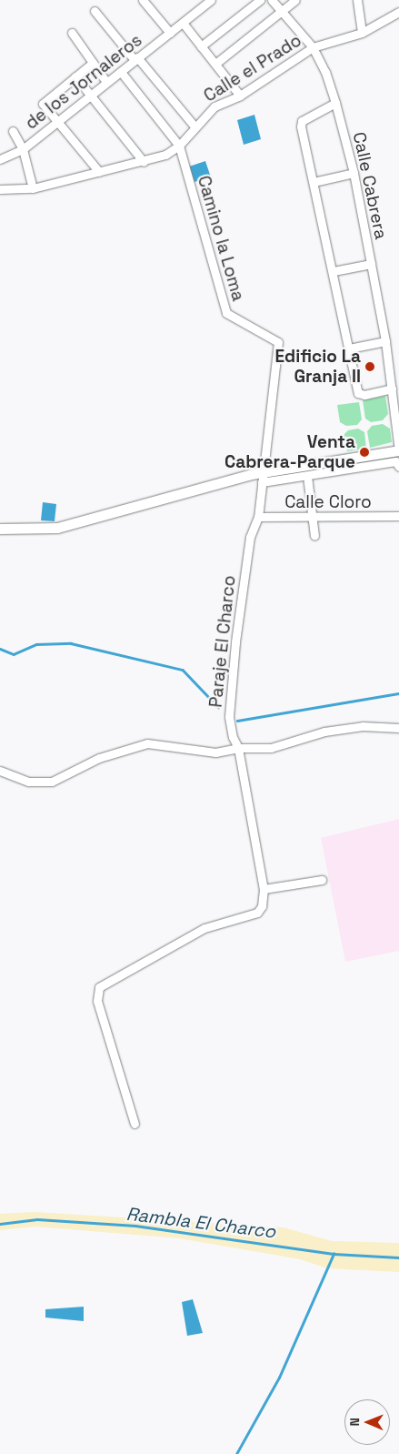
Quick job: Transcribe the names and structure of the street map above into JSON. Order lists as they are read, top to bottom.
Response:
{
  "streets": {
    "street": [
      "Calle el Prado",
      "de los Jornaleros",
      "Calle Cabrera",
      "Camino la Loma",
      "Calle Cloro",
      "Paraje El Charco"
    ]
  },
  "crossings": [
    ["Calle el Prado", "Calle Cabrera"],
    ["Calle el Prado", "Camino la Loma"],
    ["Camino la Loma", "Paraje El Charco"],
    ["Calle Cloro", "Paraje El Charco"]
  ],
  "water": ["Rambla El Charco"],
  "places": ["Edificio La Granja II", "Venta Cabrera-Parque"],
  "north": "left"
}
